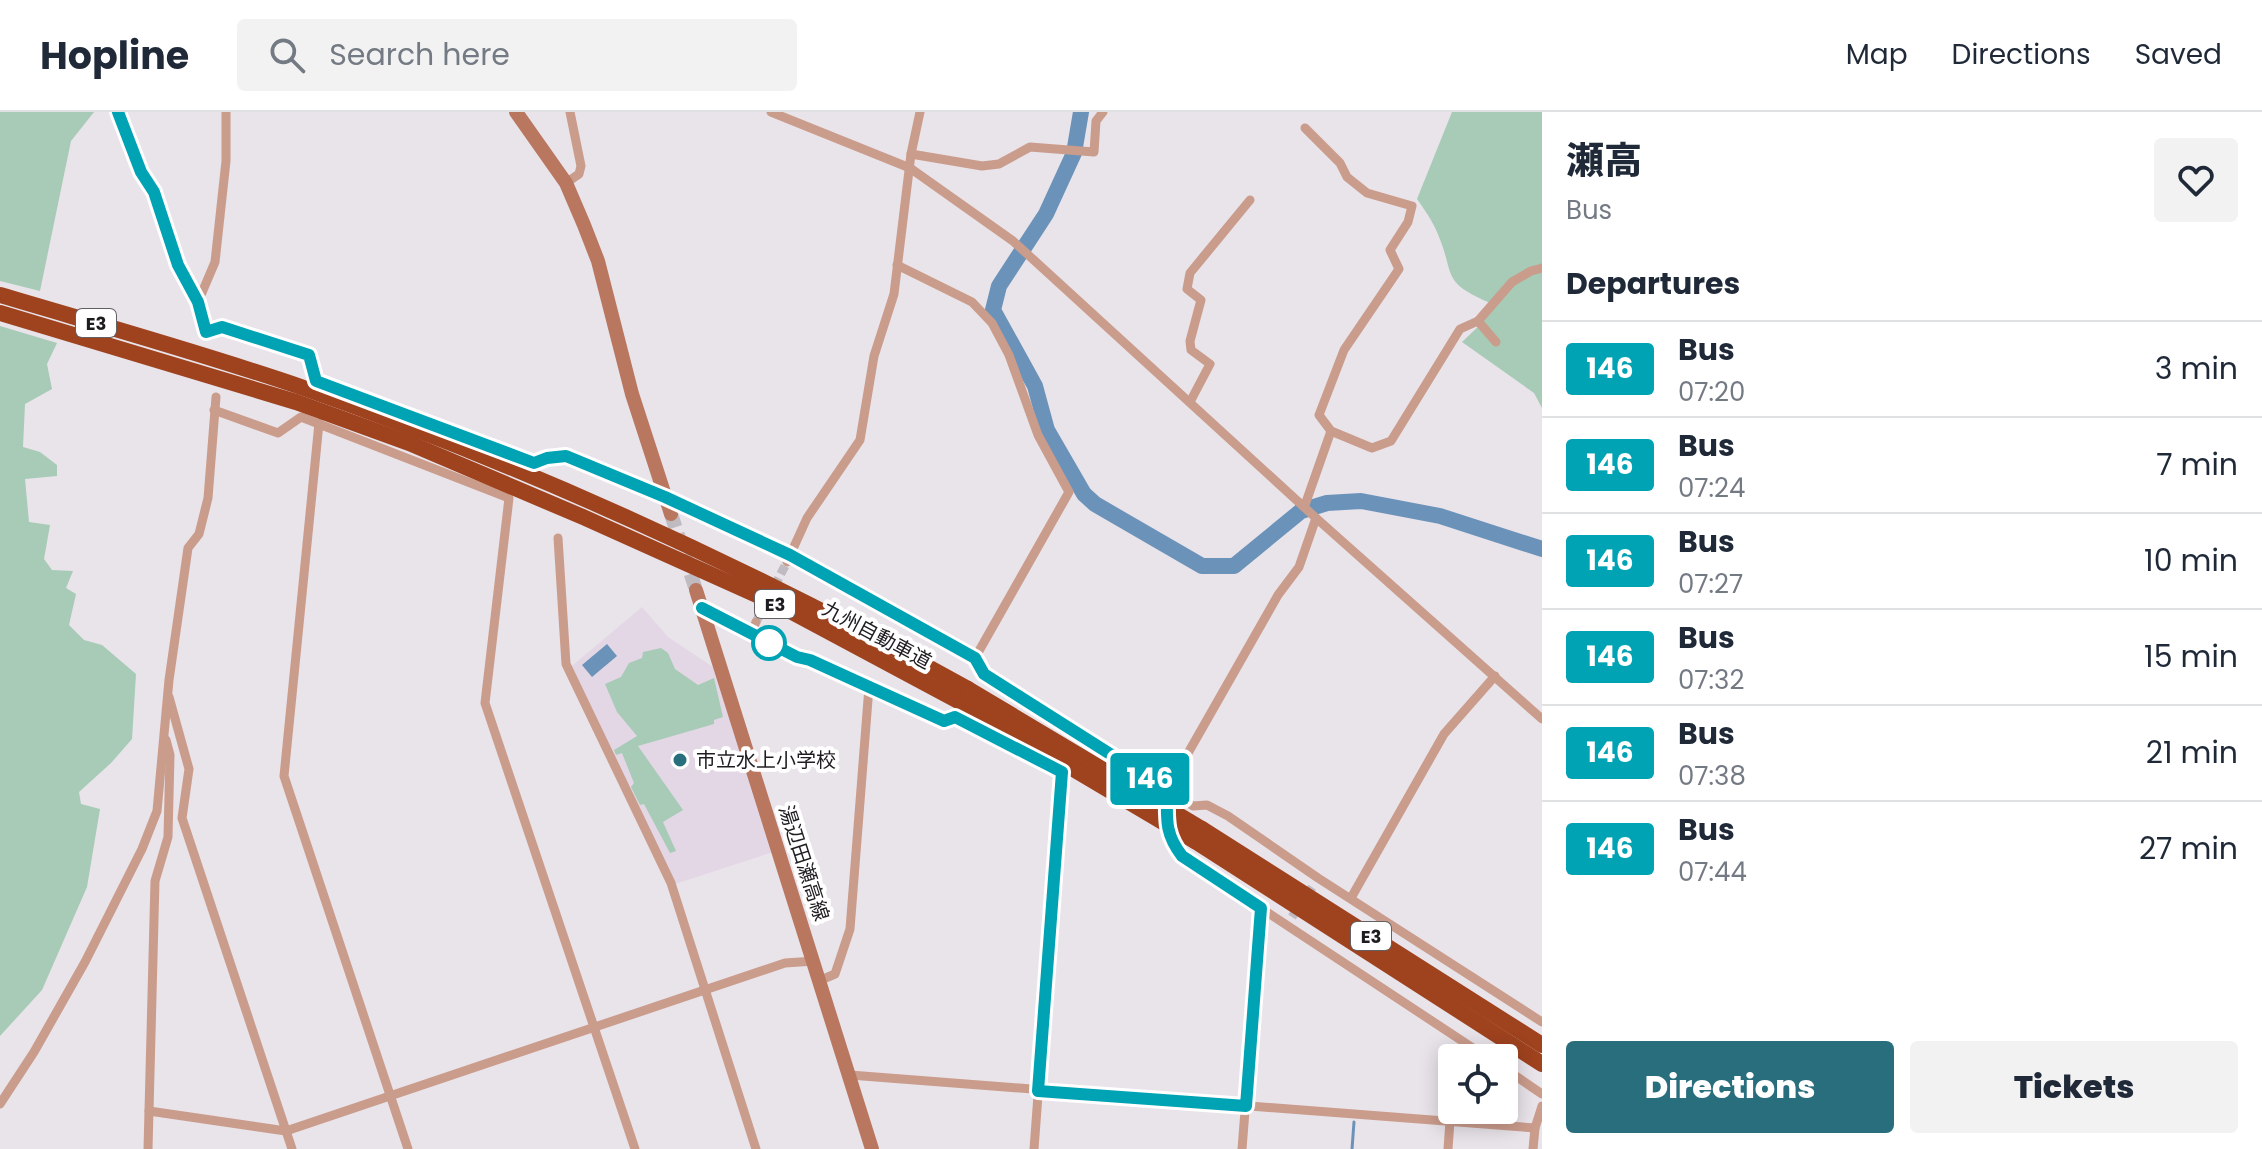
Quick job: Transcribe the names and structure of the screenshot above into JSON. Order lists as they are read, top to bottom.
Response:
{
  "streets": {
    "highway": ["E3", "九州自動車道"],
    "main road": ["湯辺田瀬高線"]
  },
  "places": ["市立水上小学校"],
  "lines": ["bus line 146"],
  "page": {
    "header": "Hopline",
    "search": "Search here",
    "nav": ["Map", "Directions", "Saved"],
    "on_map": "146",
    "heading": [
      ["瀬高", "Bus"],
      "Departures"
    ],
    "list": [
      {
        "mark": "146",
        "name": "Bus",
        "note": "07:20",
        "value": "3 min"
      },
      {
        "mark": "146",
        "name": "Bus",
        "note": "07:24",
        "value": "7 min"
      },
      {
        "mark": "146",
        "name": "Bus",
        "note": "07:27",
        "value": "10 min"
      },
      {
        "mark": "146",
        "name": "Bus",
        "note": "07:32",
        "value": "15 min"
      },
      {
        "mark": "146",
        "name": "Bus",
        "note": "07:38",
        "value": "21 min"
      },
      {
        "mark": "146",
        "name": "Bus",
        "note": "07:44",
        "value": "27 min"
      }
    ],
    "buttons": ["Directions", "Tickets"]
  }
}
